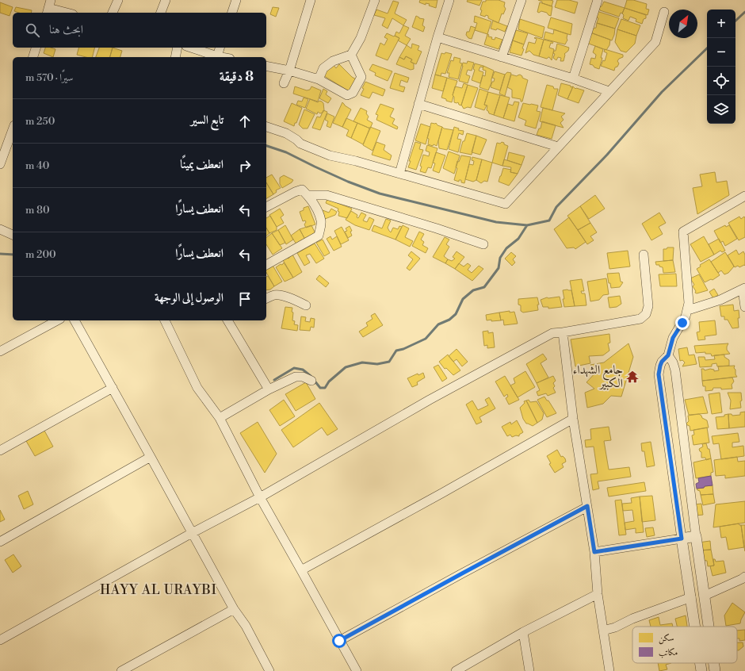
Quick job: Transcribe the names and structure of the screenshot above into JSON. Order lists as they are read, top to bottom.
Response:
{
  "districts": ["HAYY AL URAYBI"],
  "places": {
    "temple": ["جامع الشهداء الكبير"]
  },
  "legend": ["سكن", "مكاتب"],
  "north": "top right",
  "page": {
    "map_buttons": ["+", "−"],
    "search": "ابحث هنا",
    "heading": ["8 دقيقة", "سيرًا · 570 m"],
    "list": [
      ["تابع السير", "250 m"],
      ["انعطف يمينًا", "40 m"],
      ["انعطف يسارًا", "80 m"],
      ["انعطف يسارًا", "200 m"],
      "الوصول إلى الوجهة"
    ]
  }
}
